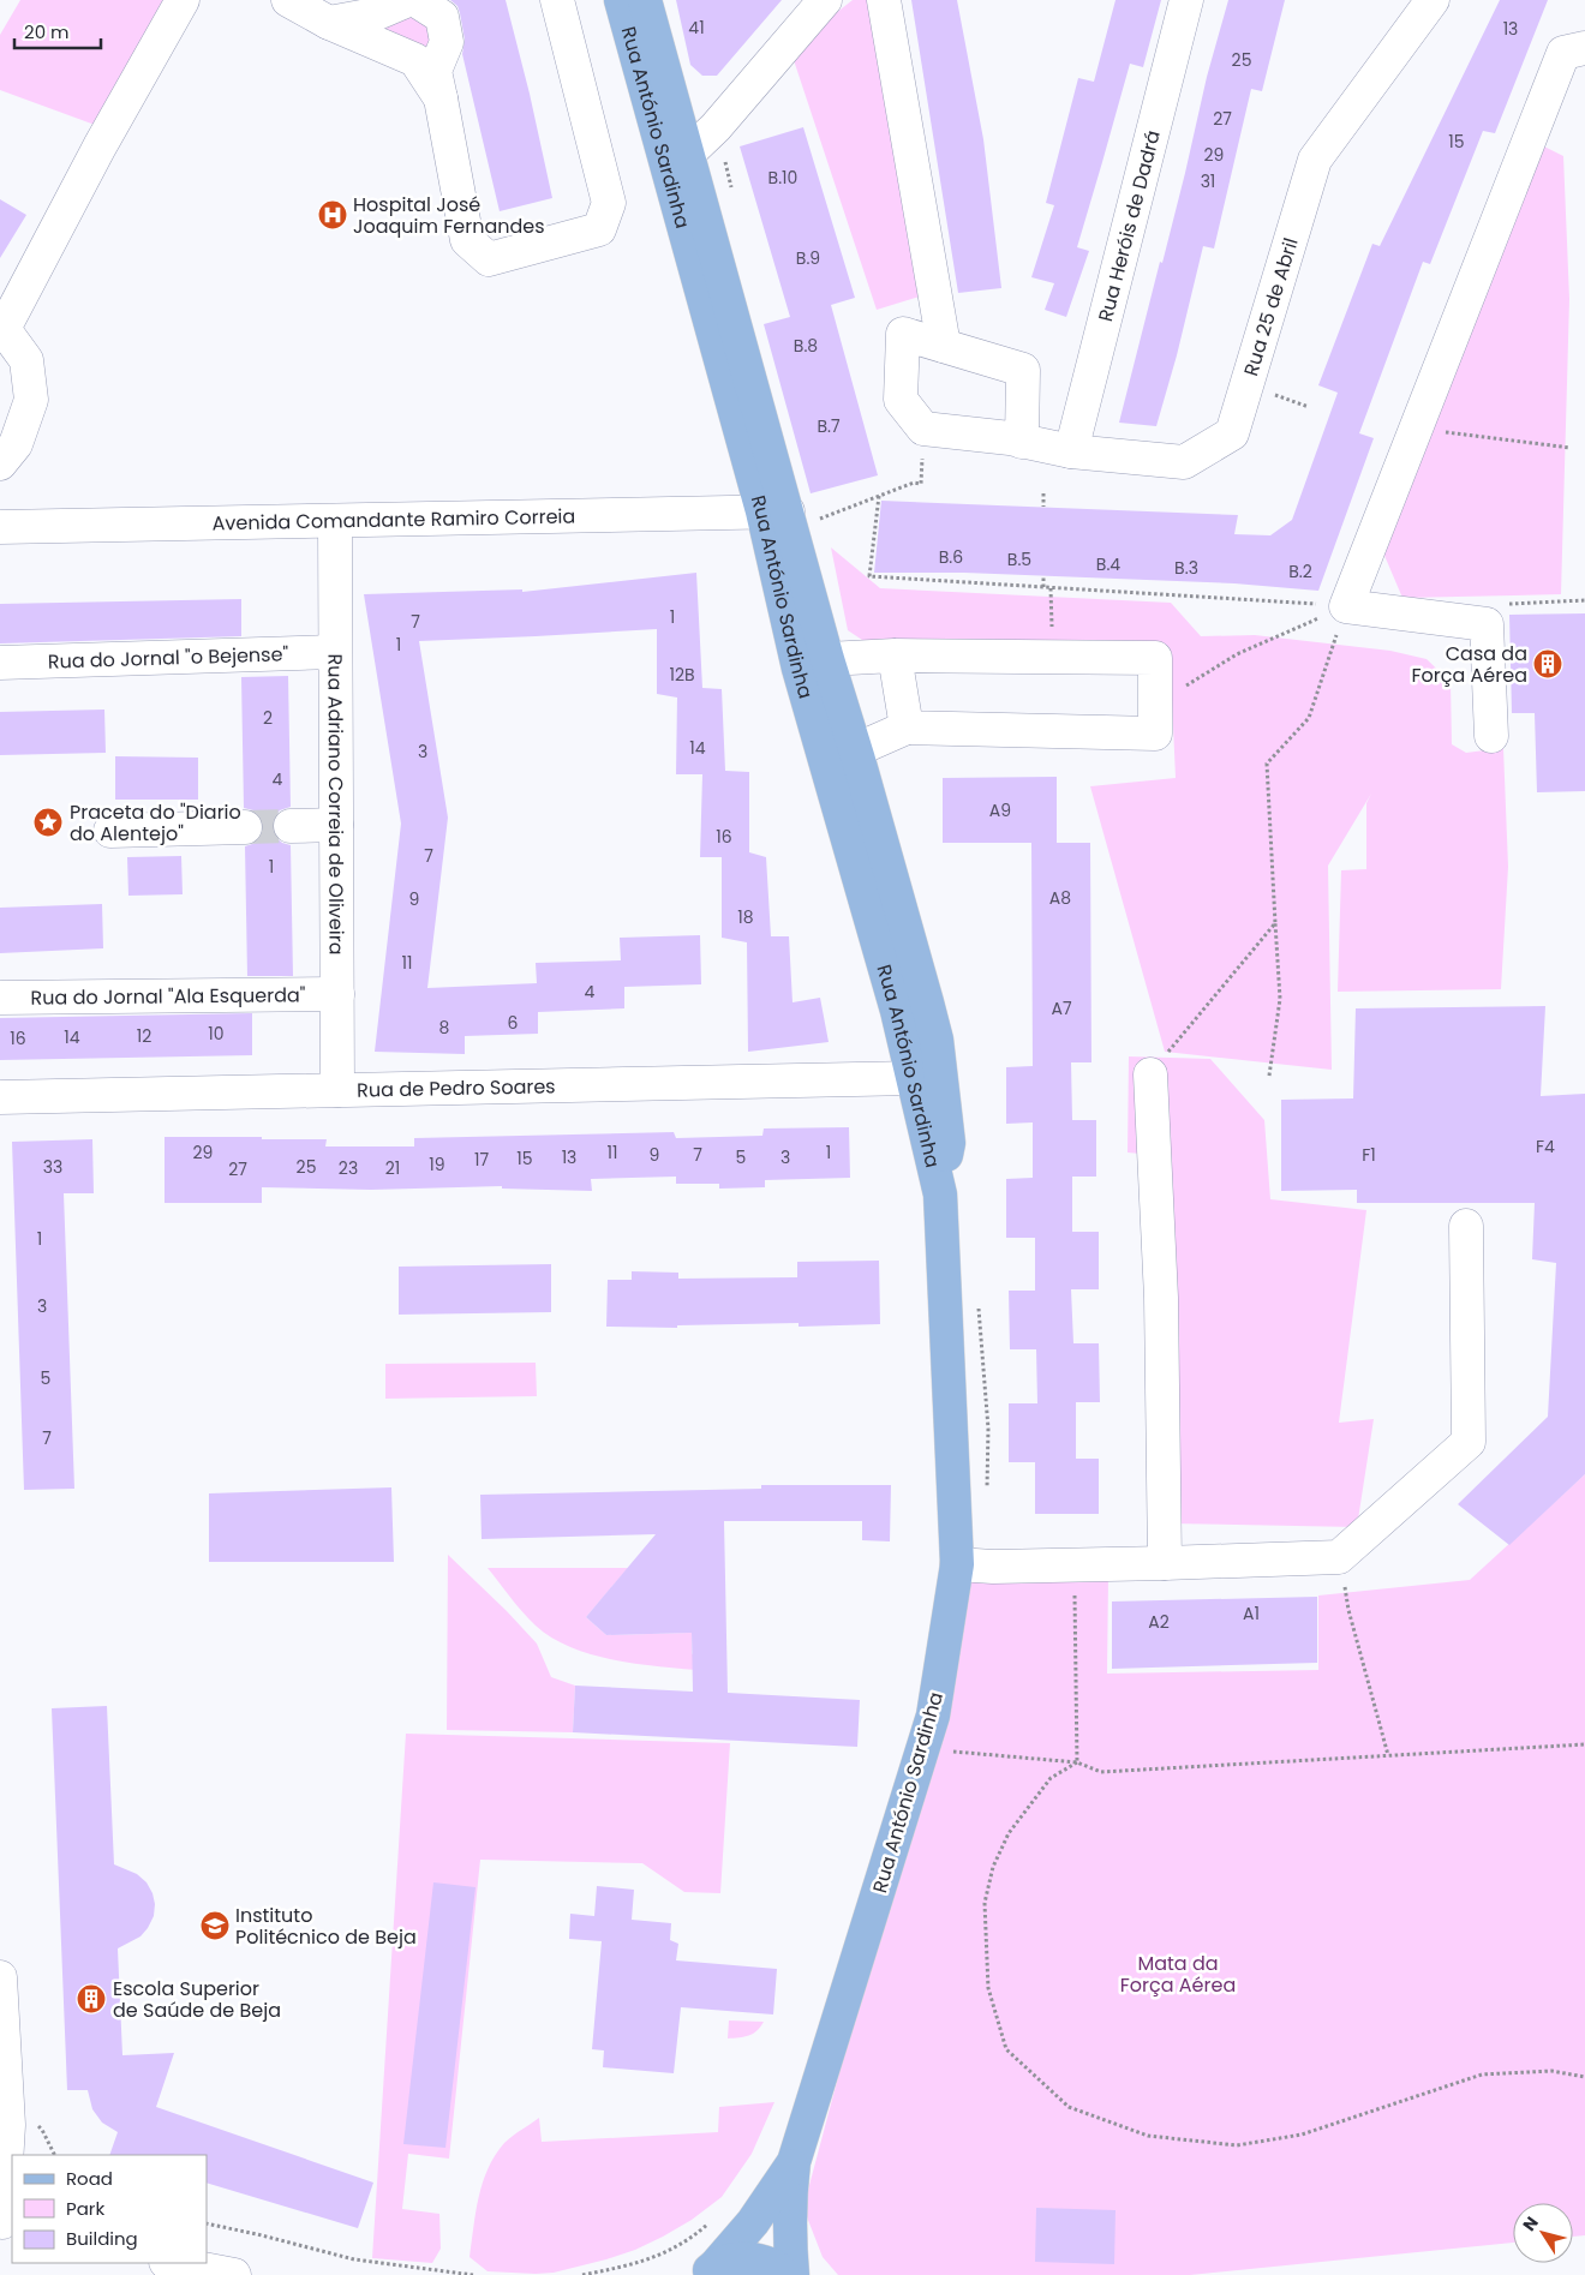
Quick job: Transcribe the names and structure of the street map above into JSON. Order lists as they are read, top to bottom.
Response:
{
  "streets": {
    "main road": ["Rua António Sardinha"],
    "street": [
      "Rua Heróis de Dadrá",
      "Rua 25 de Abril",
      "Avenida Comandante Ramiro Correia",
      "Rua do Jornal \"o Bejense\"",
      "Rua Adriano Correia de Oliveira",
      "Rua do Jornal \"Ala Esquerda\"",
      "Rua de Pedro Soares"
    ]
  },
  "crossings": [
    ["Rua António Sardinha", "Avenida Comandante Ramiro Correia"],
    ["Rua António Sardinha", "Rua de Pedro Soares"],
    ["Rua Heróis de Dadrá", "Rua 25 de Abril"],
    ["Avenida Comandante Ramiro Correia", "Rua Adriano Correia de Oliveira"],
    ["Rua do Jornal \"o Bejense\"", "Rua Adriano Correia de Oliveira"],
    ["Rua Adriano Correia de Oliveira", "Rua do Jornal \"Ala Esquerda\""],
    ["Rua Adriano Correia de Oliveira", "Rua de Pedro Soares"]
  ],
  "parks": ["Mata da Força Aérea"],
  "places": {
    "hospital": ["Hospital José Joaquim Fernandes"],
    "building": ["Casa da Força Aérea", "Escola Superior de Saúde de Beja"],
    "place": ["Praceta do \"Diario do Alentejo\""],
    "school or university": ["Instituto Politécnico de Beja"]
  },
  "house_numbers": [
    "41",
    "13",
    "25",
    "27",
    "15",
    "29",
    "B.10",
    "31",
    "B.9",
    "B.8",
    "B.7",
    "B.6",
    "B.5",
    "B.4",
    "B.3",
    "B.2",
    "1",
    "7",
    "1",
    "12B",
    "2",
    "14",
    "3",
    "4",
    "A9",
    "16",
    "7",
    "1",
    "A8",
    "9",
    "18",
    "11",
    "4",
    "A7",
    "6",
    "8",
    "10",
    "12",
    "14",
    "16",
    "F4",
    "29",
    "11",
    "1",
    "9",
    "7",
    "F1",
    "13",
    "5",
    "3",
    "15",
    "17",
    "19",
    "33",
    "25",
    "23",
    "21",
    "27",
    "1",
    "3",
    "5",
    "7",
    "A1",
    "A2"
  ],
  "legend": ["Road", "Park", "Building"],
  "scale_bar": "20 m",
  "north": "top left"
}
